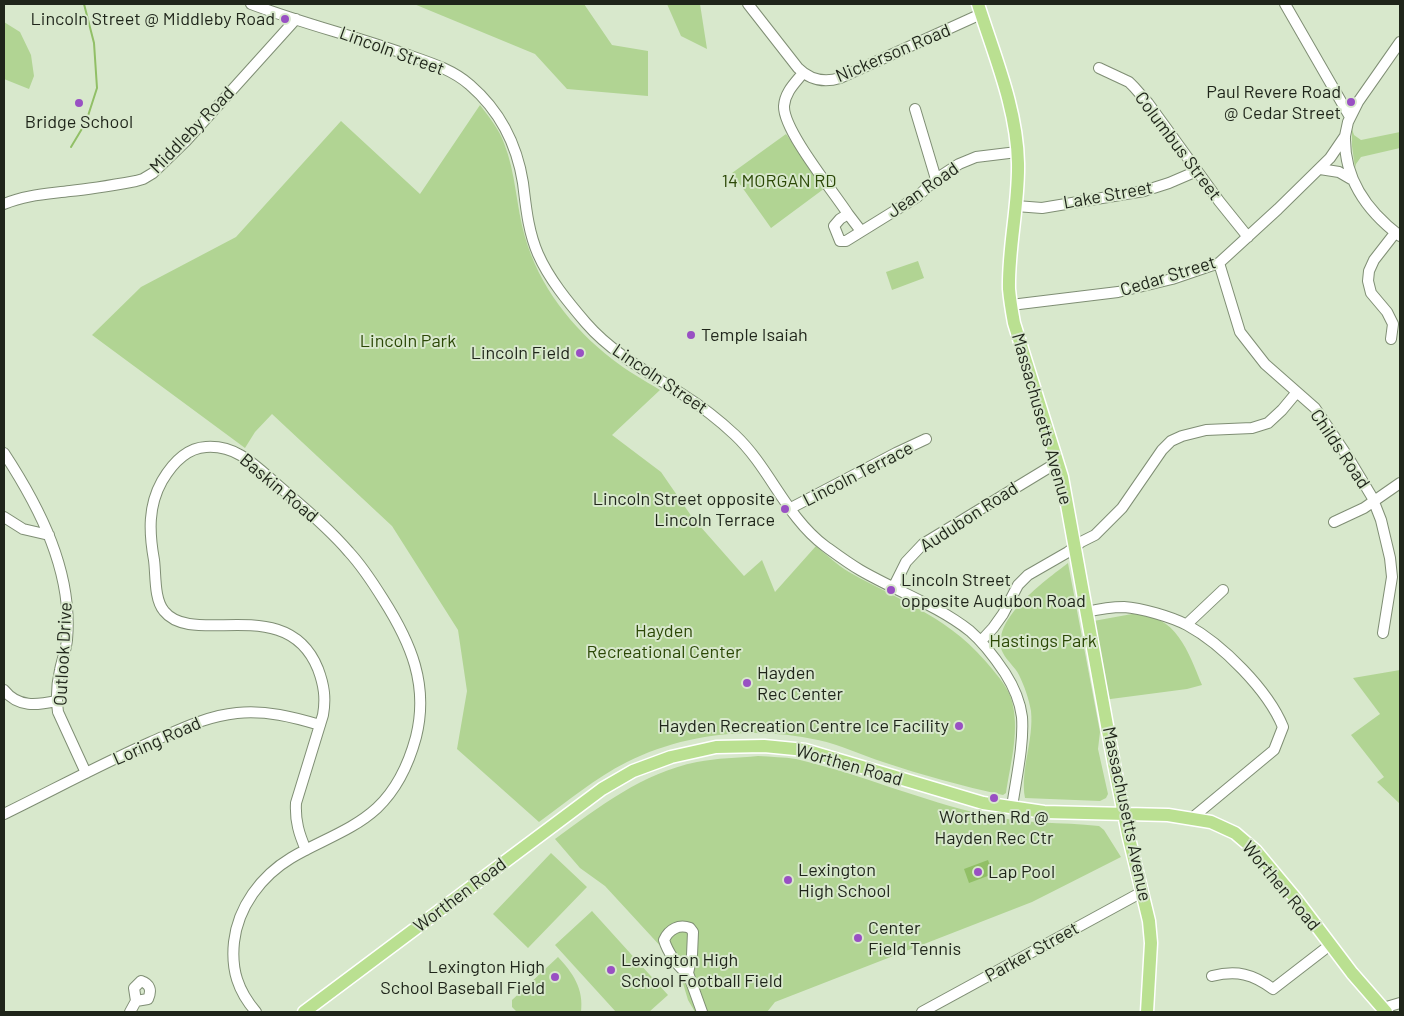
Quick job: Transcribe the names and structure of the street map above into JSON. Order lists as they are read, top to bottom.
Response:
{
  "streets": {
    "main road": ["Massachusetts Avenue", "Worthen Road"],
    "street": [
      "Lincoln Street",
      "Nickerson Road",
      "Middleby Road",
      "Columbus Street",
      "Jean Road",
      "Lake Street",
      "Cedar Street",
      "Childs Road",
      "Lincoln Terrace",
      "Baskin Road",
      "Audubon Road",
      "Outlook Drive",
      "Loring Road",
      "Parker Street"
    ]
  },
  "crossings": [
    ["Lincoln Street", "Middleby Road"],
    ["Lincoln Street", "Lincoln Terrace"],
    ["Lincoln Street", "Audubon Road"],
    ["Lincoln Street", "Worthen Road"],
    ["Nickerson Road", "Massachusetts Avenue"],
    ["Columbus Street", "Lake Street"],
    ["Columbus Street", "Cedar Street"],
    ["Jean Road", "Massachusetts Avenue"],
    ["Lake Street", "Massachusetts Avenue"],
    ["Cedar Street", "Massachusetts Avenue"],
    ["Cedar Street", "Childs Road"],
    ["Massachusetts Avenue", "Audubon Road"],
    ["Massachusetts Avenue", "Worthen Road"],
    ["Massachusetts Avenue", "Parker Street"],
    ["Baskin Road", "Loring Road"],
    ["Outlook Drive", "Loring Road"]
  ],
  "parks": [
    "14 MORGAN RD",
    "Lincoln Park",
    "Hayden Recreational Center",
    "Hastings Park"
  ],
  "places": [
    "Lincoln Street @ Middleby Road",
    "Paul Revere Road @ Cedar Street",
    "Bridge School",
    "Temple Isaiah",
    "Lincoln Field",
    "Lincoln Street opposite Lincoln Terrace",
    "Lincoln Street opposite Audubon Road",
    "Hayden Rec Center",
    "Hayden Recreation Centre Ice Facility",
    "Worthen Rd @ Hayden Rec Ctr",
    "Lap Pool",
    "Lexington High School",
    "Center Field Tennis",
    "Lexington High School Football Field",
    "Lexington High School Baseball Field"
  ]
}
